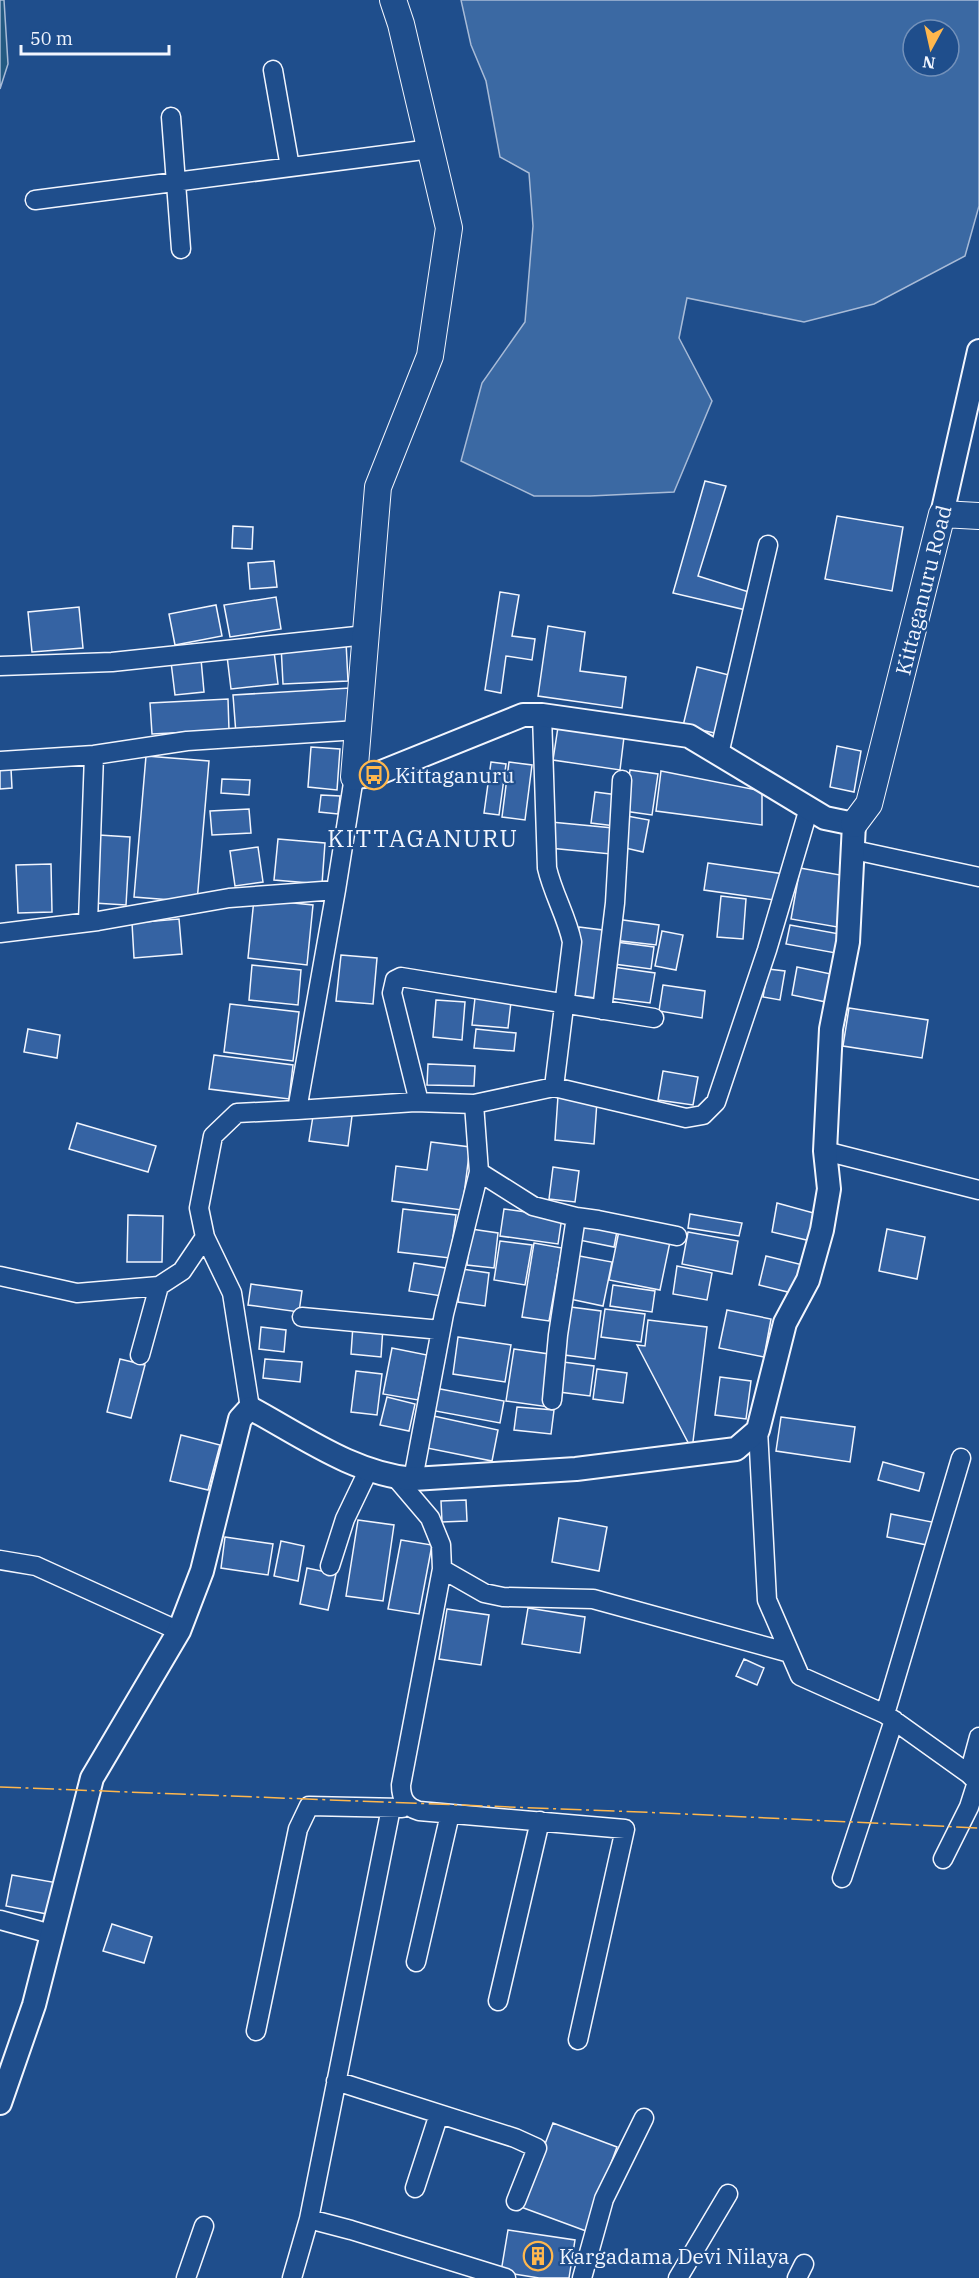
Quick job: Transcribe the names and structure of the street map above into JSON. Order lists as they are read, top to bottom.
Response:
{
  "streets": {
    "main road": ["Kittaganuru Road"]
  },
  "districts": ["KITTAGANURU"],
  "places": {
    "bus stop": ["Kittaganuru"],
    "building": ["Kargadama Devi Nilaya"]
  },
  "scale_bar": "50 m",
  "north": "bottom"
}
